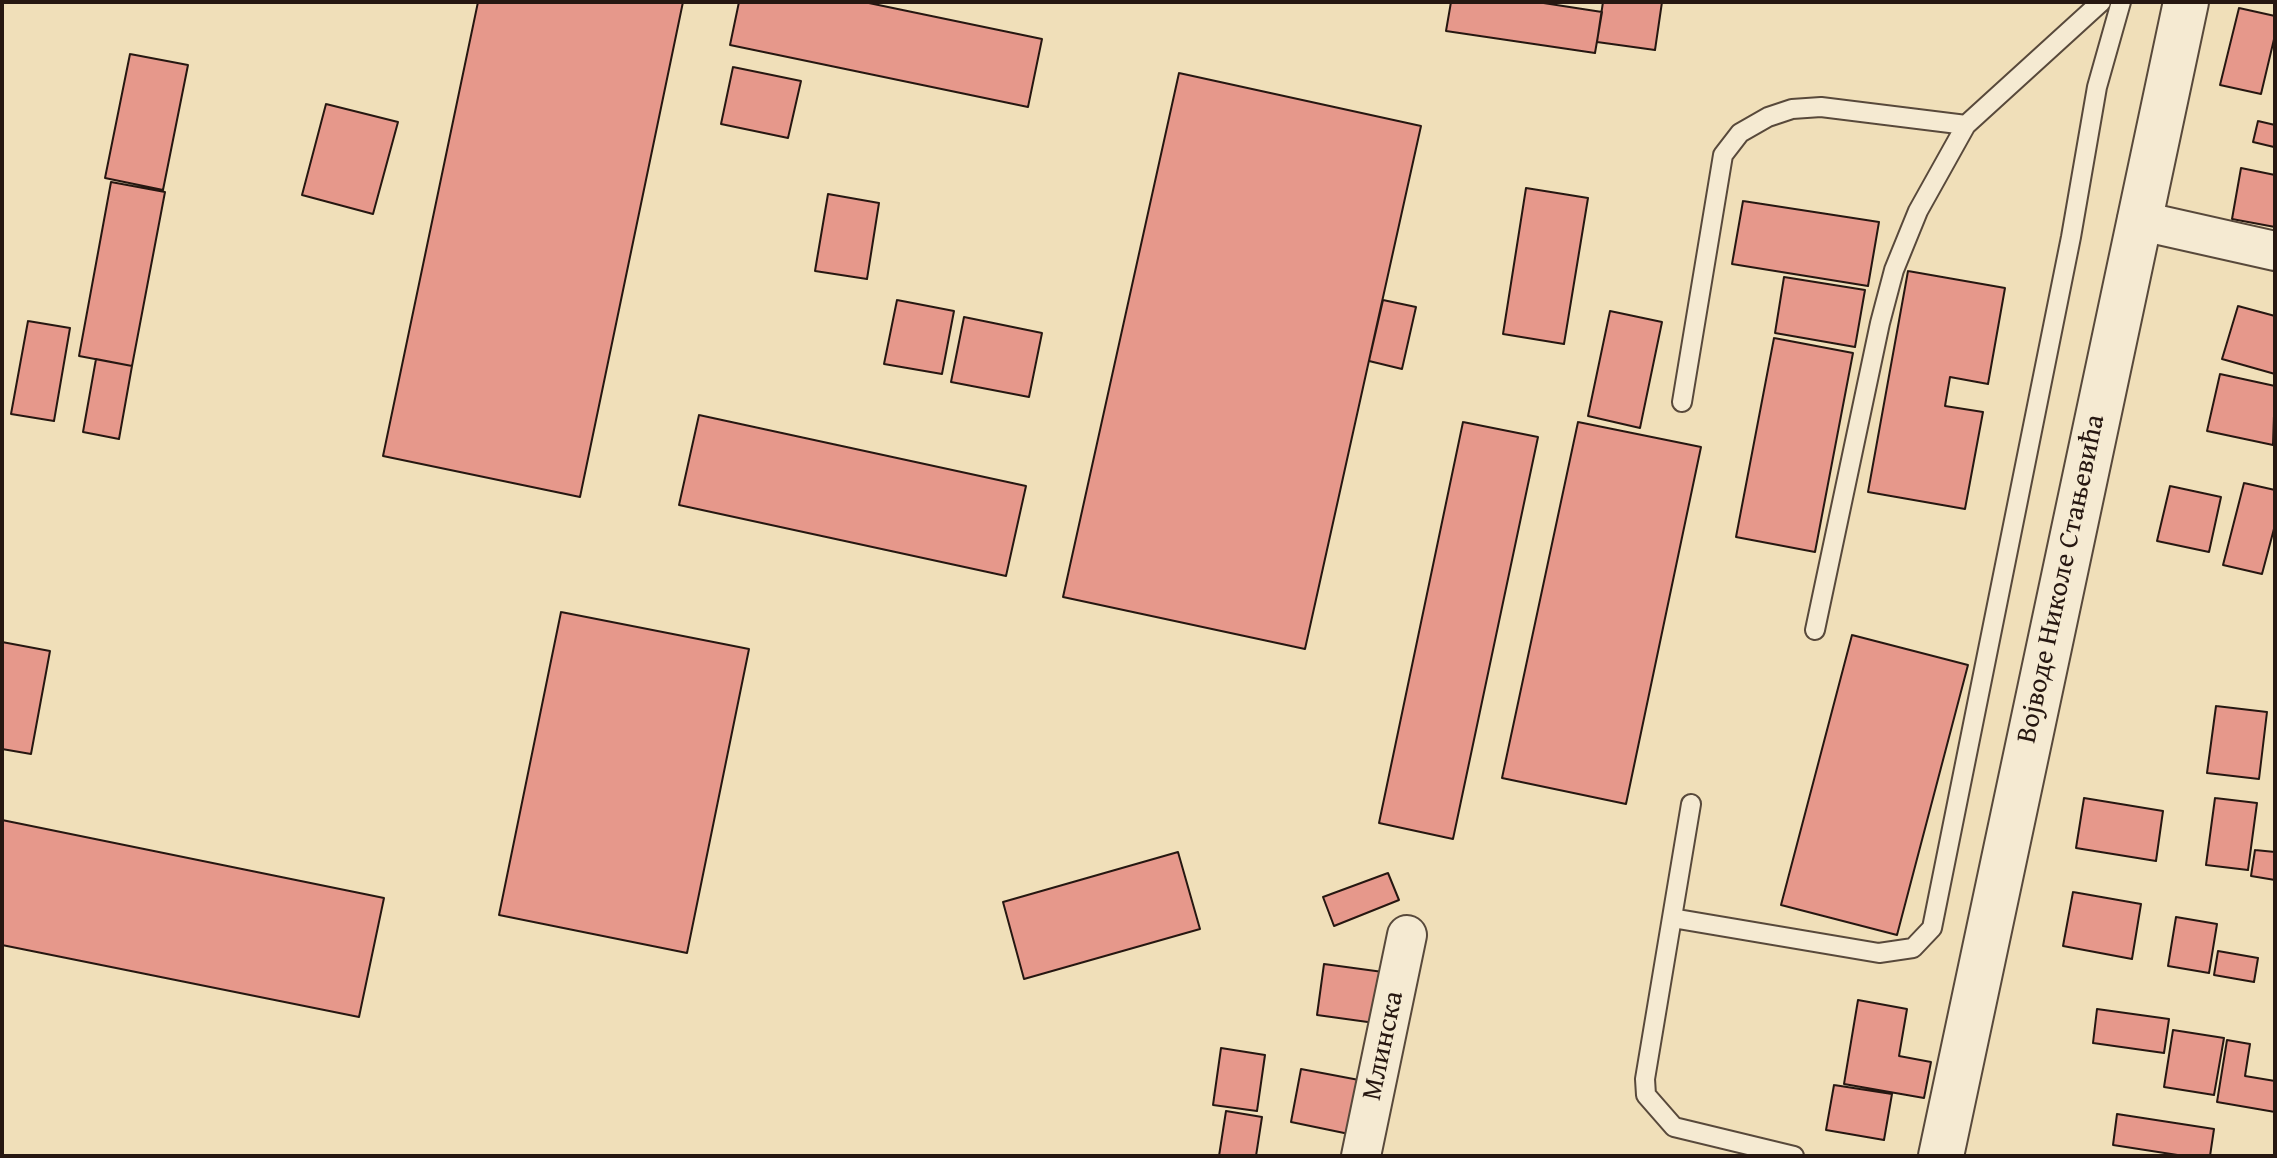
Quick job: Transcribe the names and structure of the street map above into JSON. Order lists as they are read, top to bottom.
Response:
{
  "streets": {
    "street": ["Војводе Николе Стањевића", "Млинска"]
  }
}
